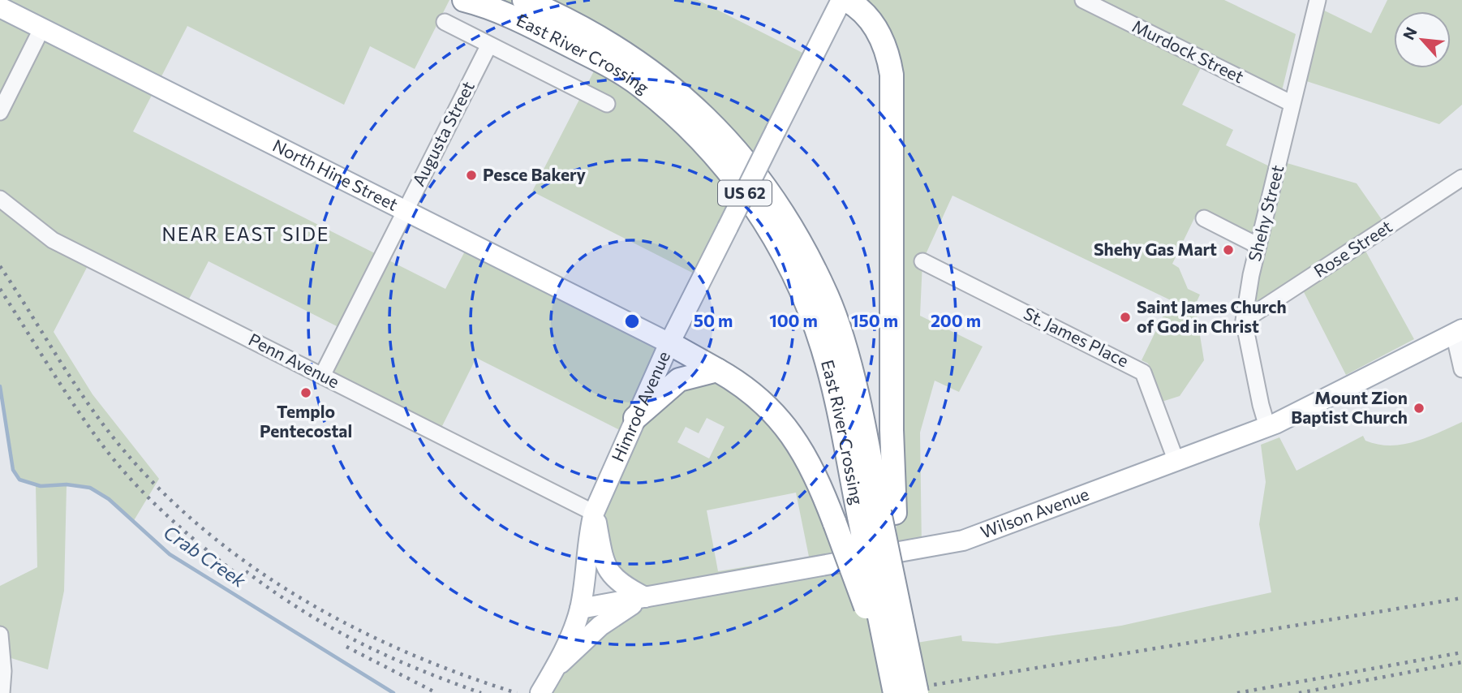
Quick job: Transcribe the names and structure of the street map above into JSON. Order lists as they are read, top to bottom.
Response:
{
  "streets": {
    "highway": ["East River Crossing", "US 62"],
    "main road": ["North Hine Street", "Himrod Avenue", "Wilson Avenue"],
    "street": [
      "Murdock Street",
      "Augusta Street",
      "Shehy Street",
      "Rose Street",
      "St. James Place",
      "Penn Avenue"
    ]
  },
  "crossings": [
    ["Murdock Street", "Shehy Street"],
    ["Augusta Street", "North Hine Street"],
    ["Augusta Street", "Penn Avenue"],
    ["North Hine Street", "Himrod Avenue"],
    ["Shehy Street", "Rose Street"],
    ["Shehy Street", "Wilson Avenue"],
    ["St. James Place", "Wilson Avenue"],
    ["Penn Avenue", "Himrod Avenue"],
    ["Himrod Avenue", "Wilson Avenue"]
  ],
  "districts": ["NEAR EAST SIDE"],
  "water": ["Crab Creek"],
  "places": [
    "Pesce Bakery",
    "Shehy Gas Mart",
    "Saint James Church of God in Christ",
    "Templo Pentecostal",
    "Mount Zion Baptist Church"
  ],
  "north": "top left",
  "rings": [
    "50 m",
    "100 m",
    "150 m",
    "200 m"
  ]
}
